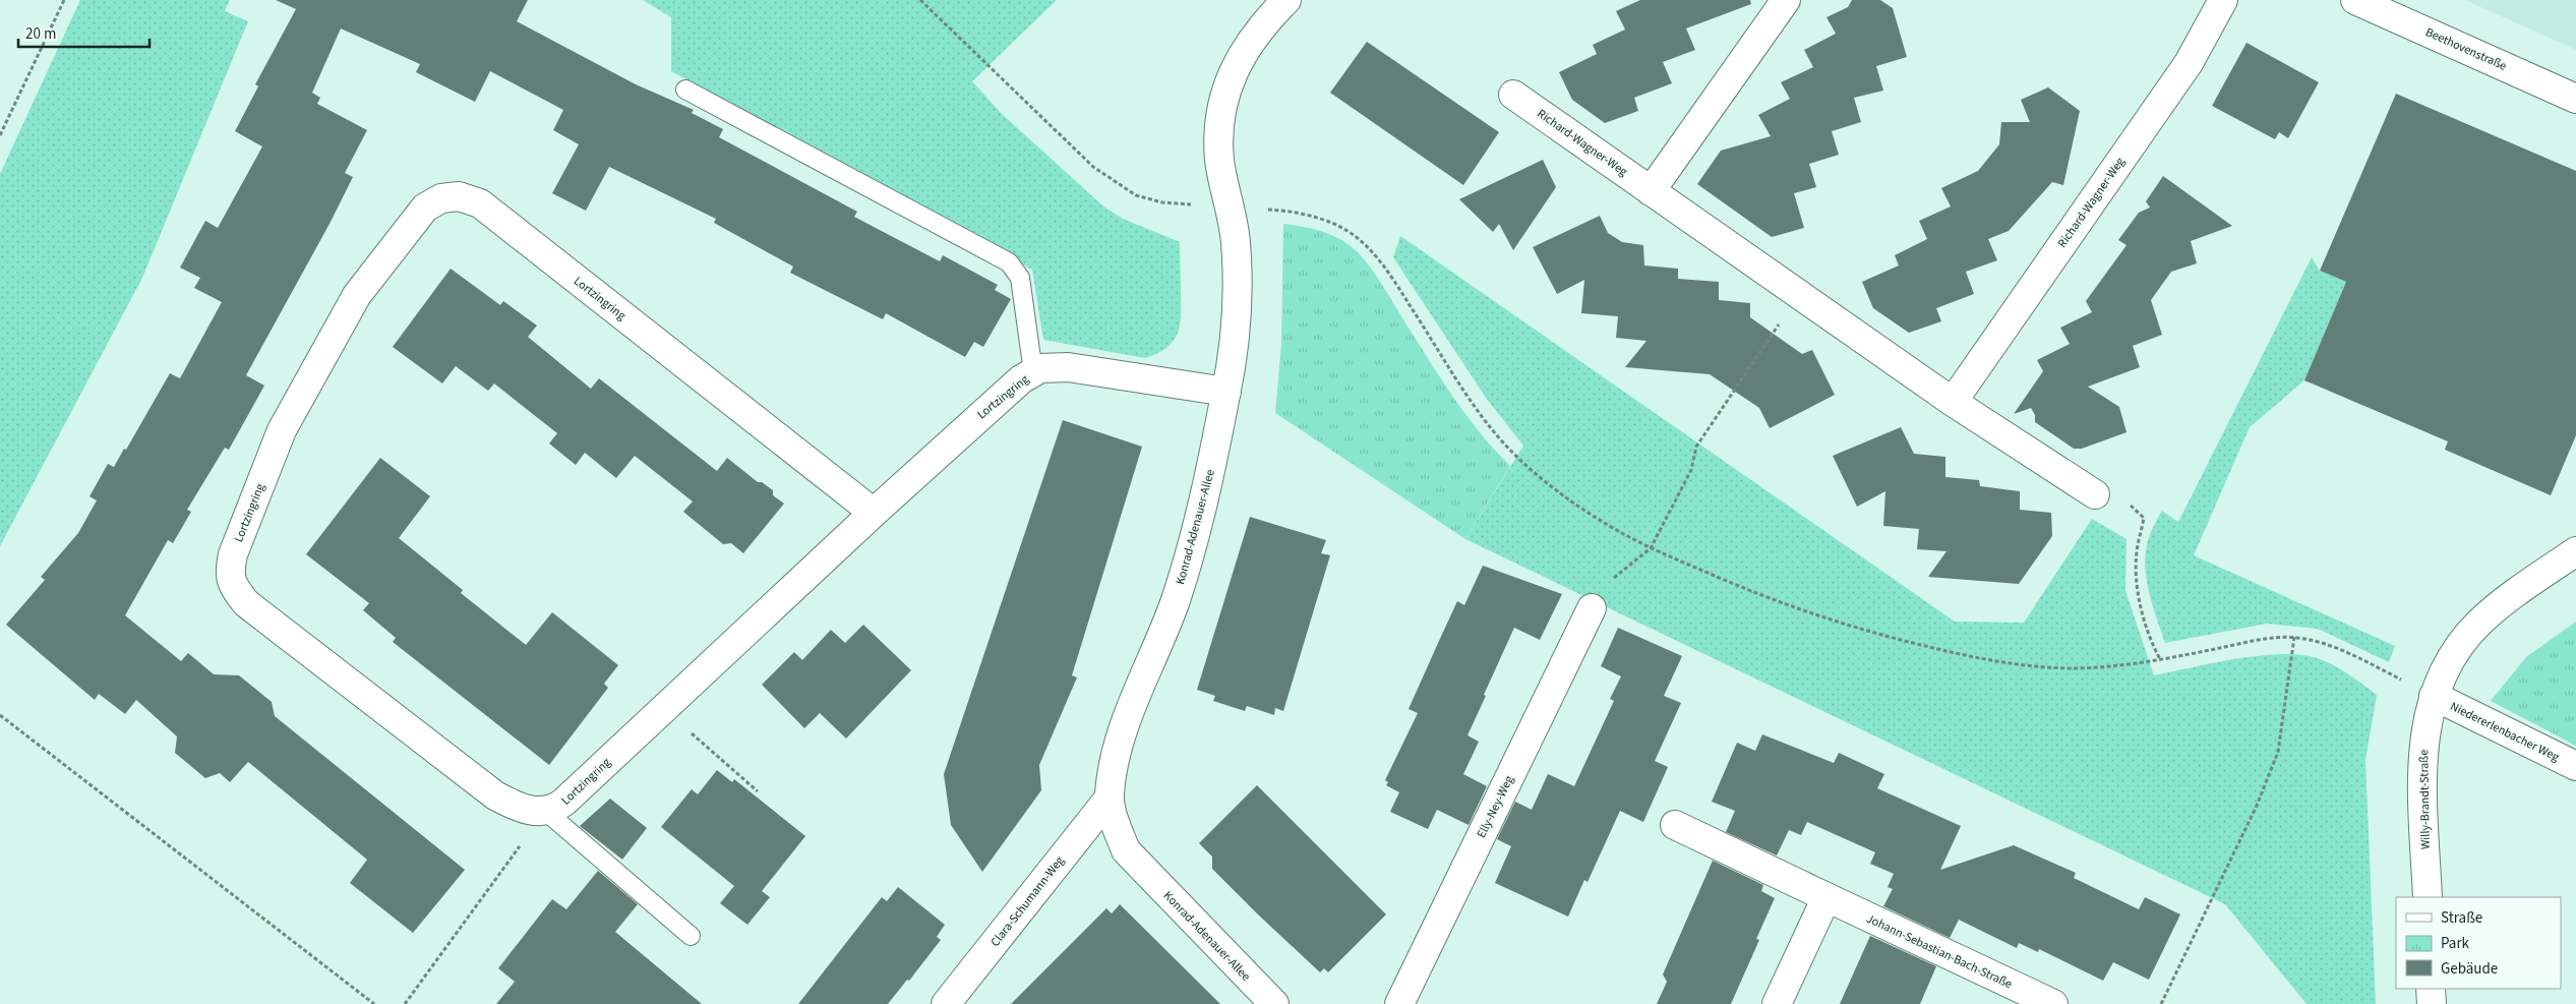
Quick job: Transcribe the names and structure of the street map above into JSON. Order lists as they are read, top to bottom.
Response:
{
  "streets": {
    "street": [
      "Beethovenstraße",
      "Richard-Wagner-Weg",
      "Lortzingring",
      "Konrad-Adenauer-Allee",
      "Niedererlenbacher Weg",
      "Willy-Brandt-Straße",
      "Elly-Ney-Weg",
      "Clara-Schumann-Weg",
      "Johann-Sebastian-Bach-Straße"
    ]
  },
  "crossings": [
    ["Lortzingring", "Konrad-Adenauer-Allee"],
    ["Konrad-Adenauer-Allee", "Clara-Schumann-Weg"],
    ["Niedererlenbacher Weg", "Willy-Brandt-Straße"]
  ],
  "legend": ["Straße", "Park", "Gebäude"],
  "scale_bar": "20 m"
}
